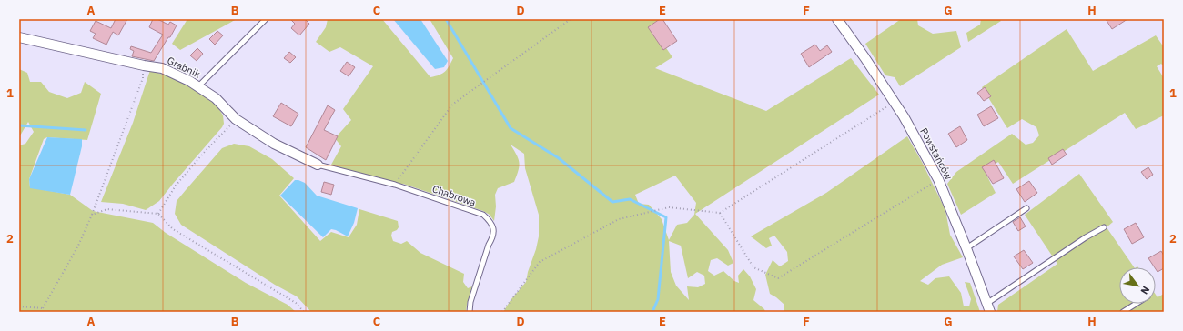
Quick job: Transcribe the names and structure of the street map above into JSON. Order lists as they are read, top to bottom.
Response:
{
  "streets": {
    "street": ["Grabnik", "Powstańców"],
    "lane": ["Chabrowa"]
  },
  "crossings": [
    ["Grabnik", "Chabrowa"]
  ],
  "north": "bottom right",
  "grid": {
    "columns": [
      "A",
      "B",
      "C",
      "D",
      "E",
      "F",
      "G",
      "H"
    ],
    "rows": ["1", "2"]
  }
}
